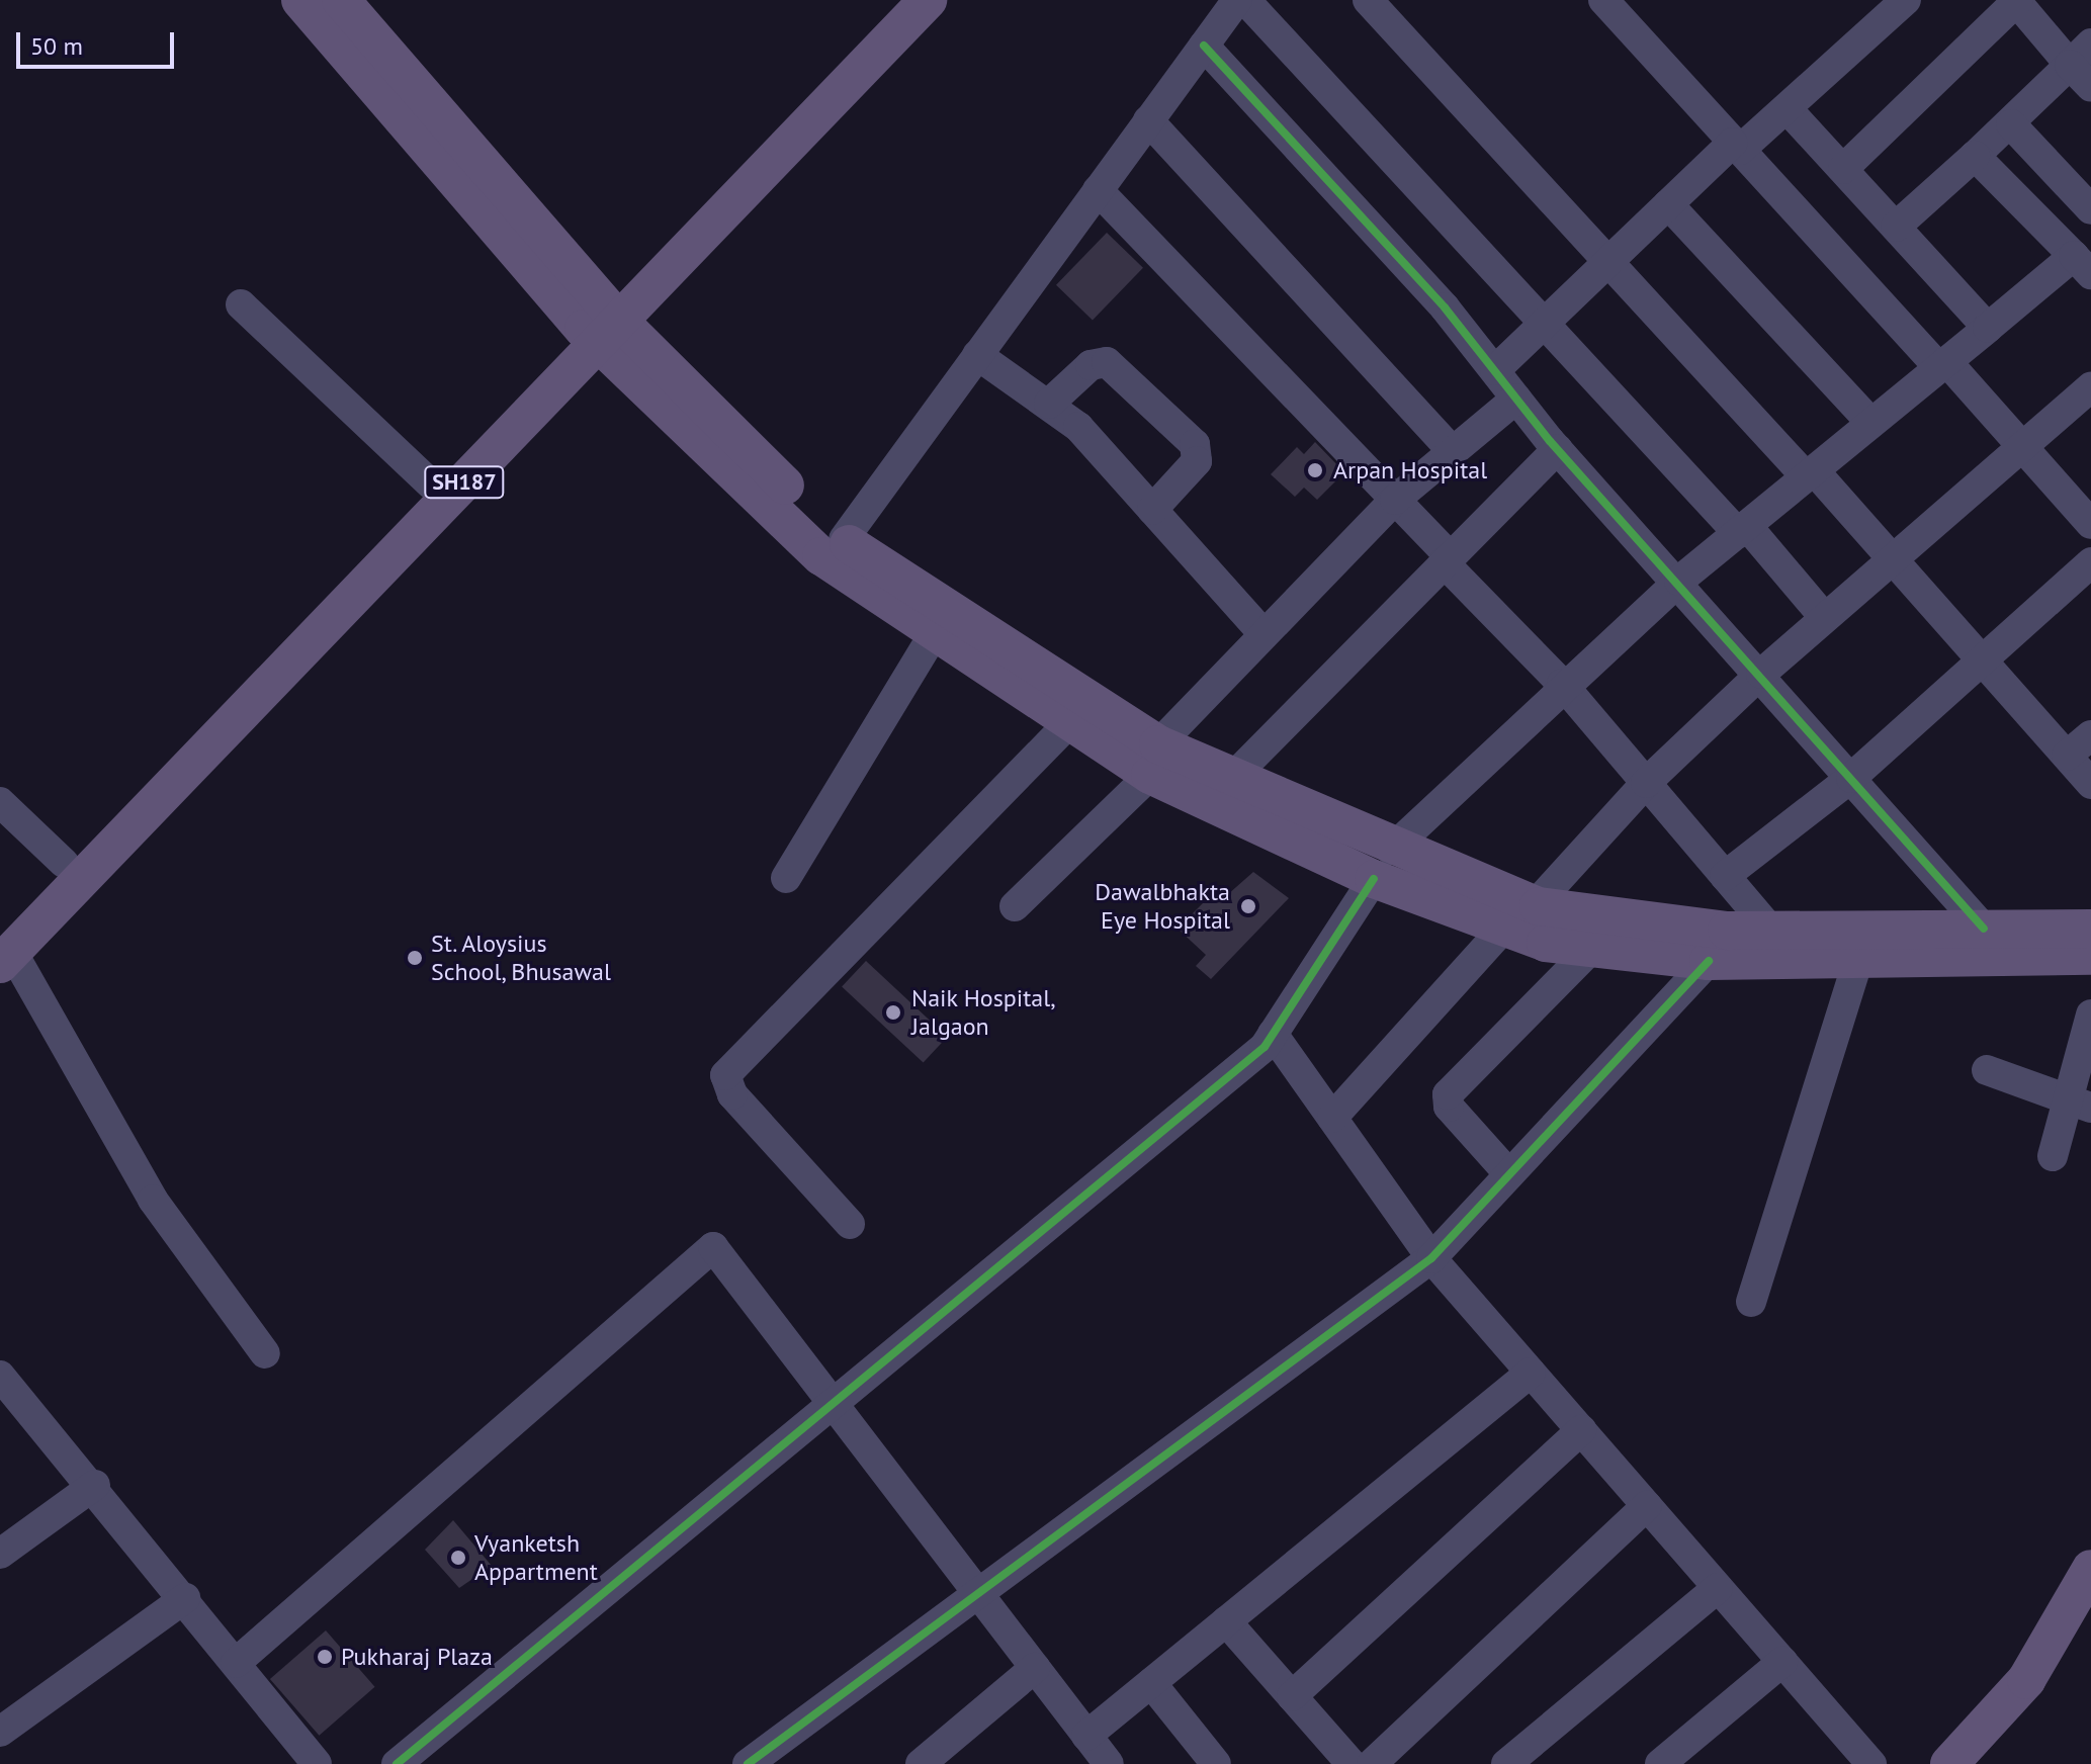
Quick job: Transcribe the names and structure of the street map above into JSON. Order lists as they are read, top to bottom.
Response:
{
  "streets": {
    "main road": ["SH187"]
  },
  "places": [
    "Arpan Hospital",
    "Dawalbhakta Eye Hospital",
    "St. Aloysius School, Bhusawal",
    "Naik Hospital, Jalgaon",
    "Vyanketsh Appartment",
    "Pukharaj Plaza"
  ],
  "scale_bar": "50 m"
}
